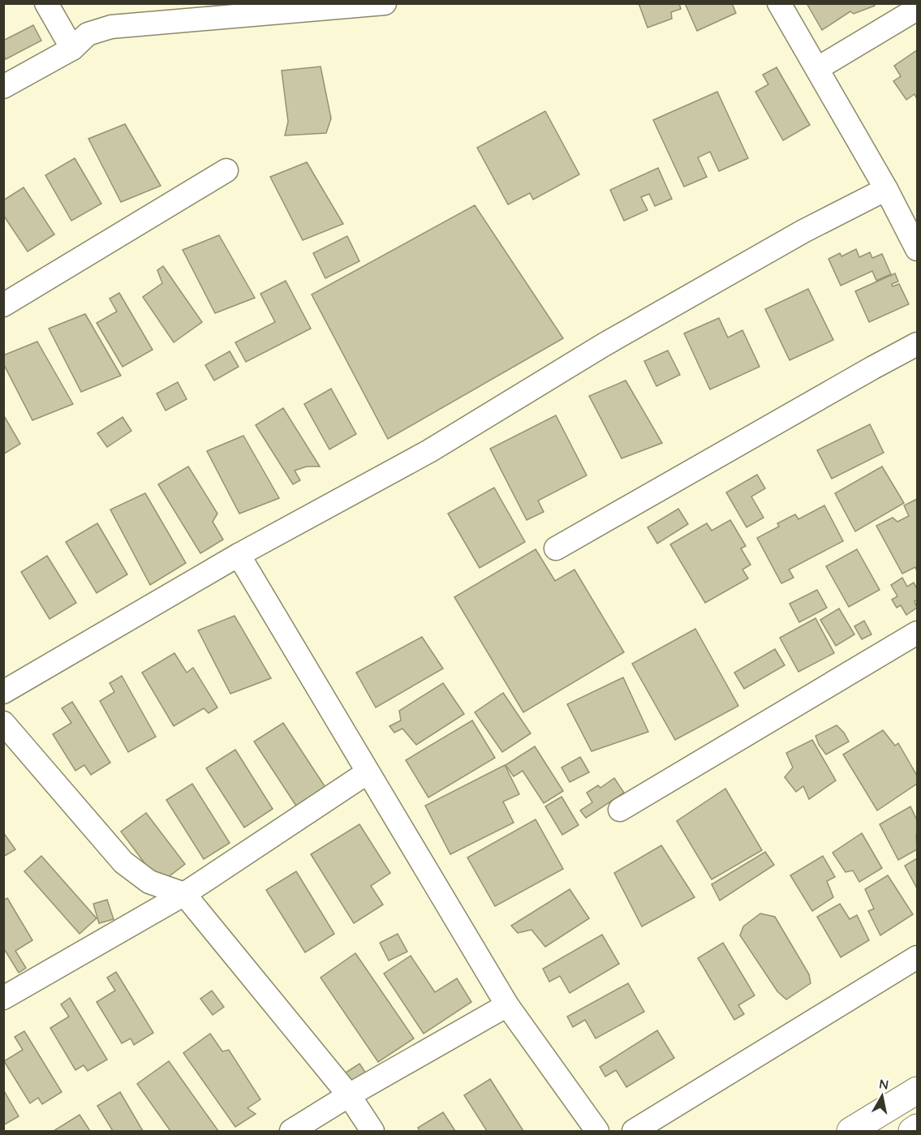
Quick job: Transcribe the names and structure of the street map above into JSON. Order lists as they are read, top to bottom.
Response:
{
  "north": "top"
}
